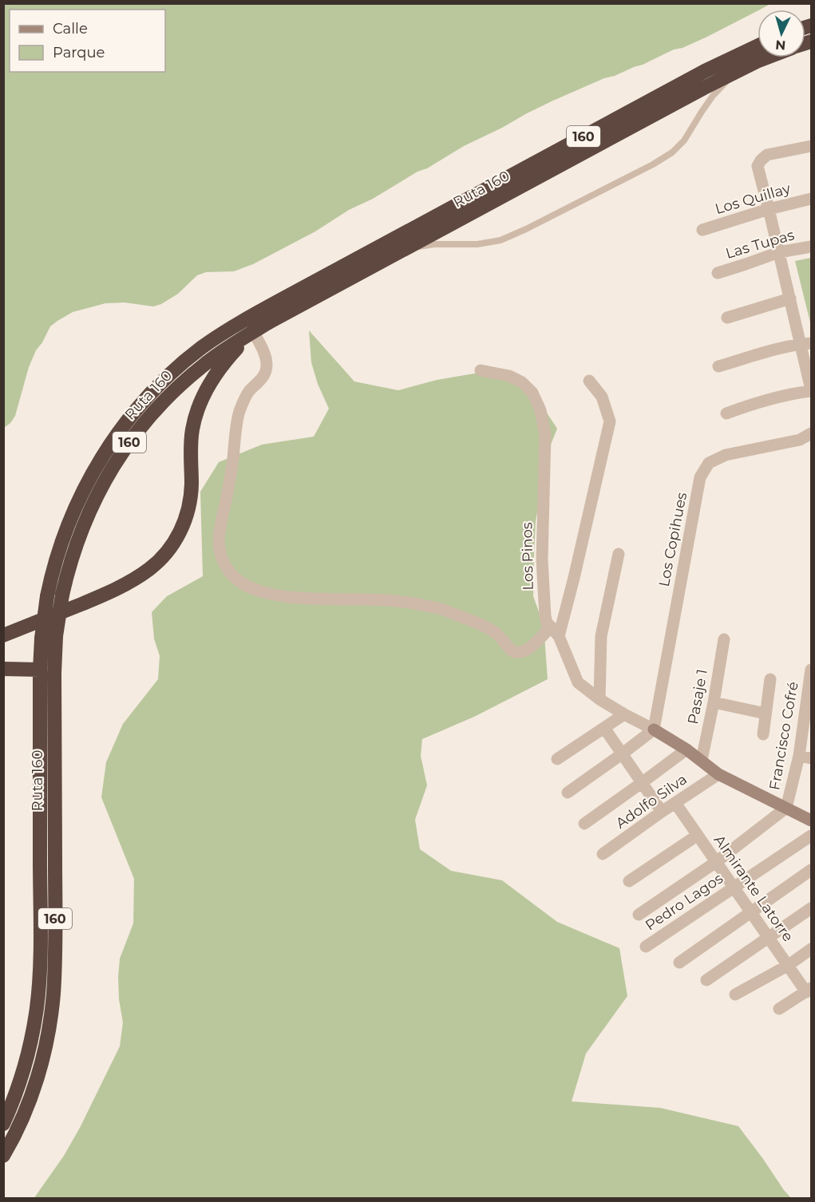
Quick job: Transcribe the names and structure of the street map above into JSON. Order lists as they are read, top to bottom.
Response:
{
  "streets": {
    "highway": ["160", "Ruta 160"],
    "street": [
      "Los Quillay",
      "Las Tupas",
      "Los Copihues",
      "Los Pinos",
      "Pasaje 1",
      "Francisco Cofré",
      "Adolfo Silva",
      "Almirante Latorre",
      "Pedro Lagos"
    ]
  },
  "crossings": [
    ["Los Copihues", "Los Pinos"],
    ["Adolfo Silva", "Almirante Latorre"],
    ["Almirante Latorre", "Pedro Lagos"]
  ],
  "legend": ["Calle", "Parque"],
  "north": "bottom"
}
